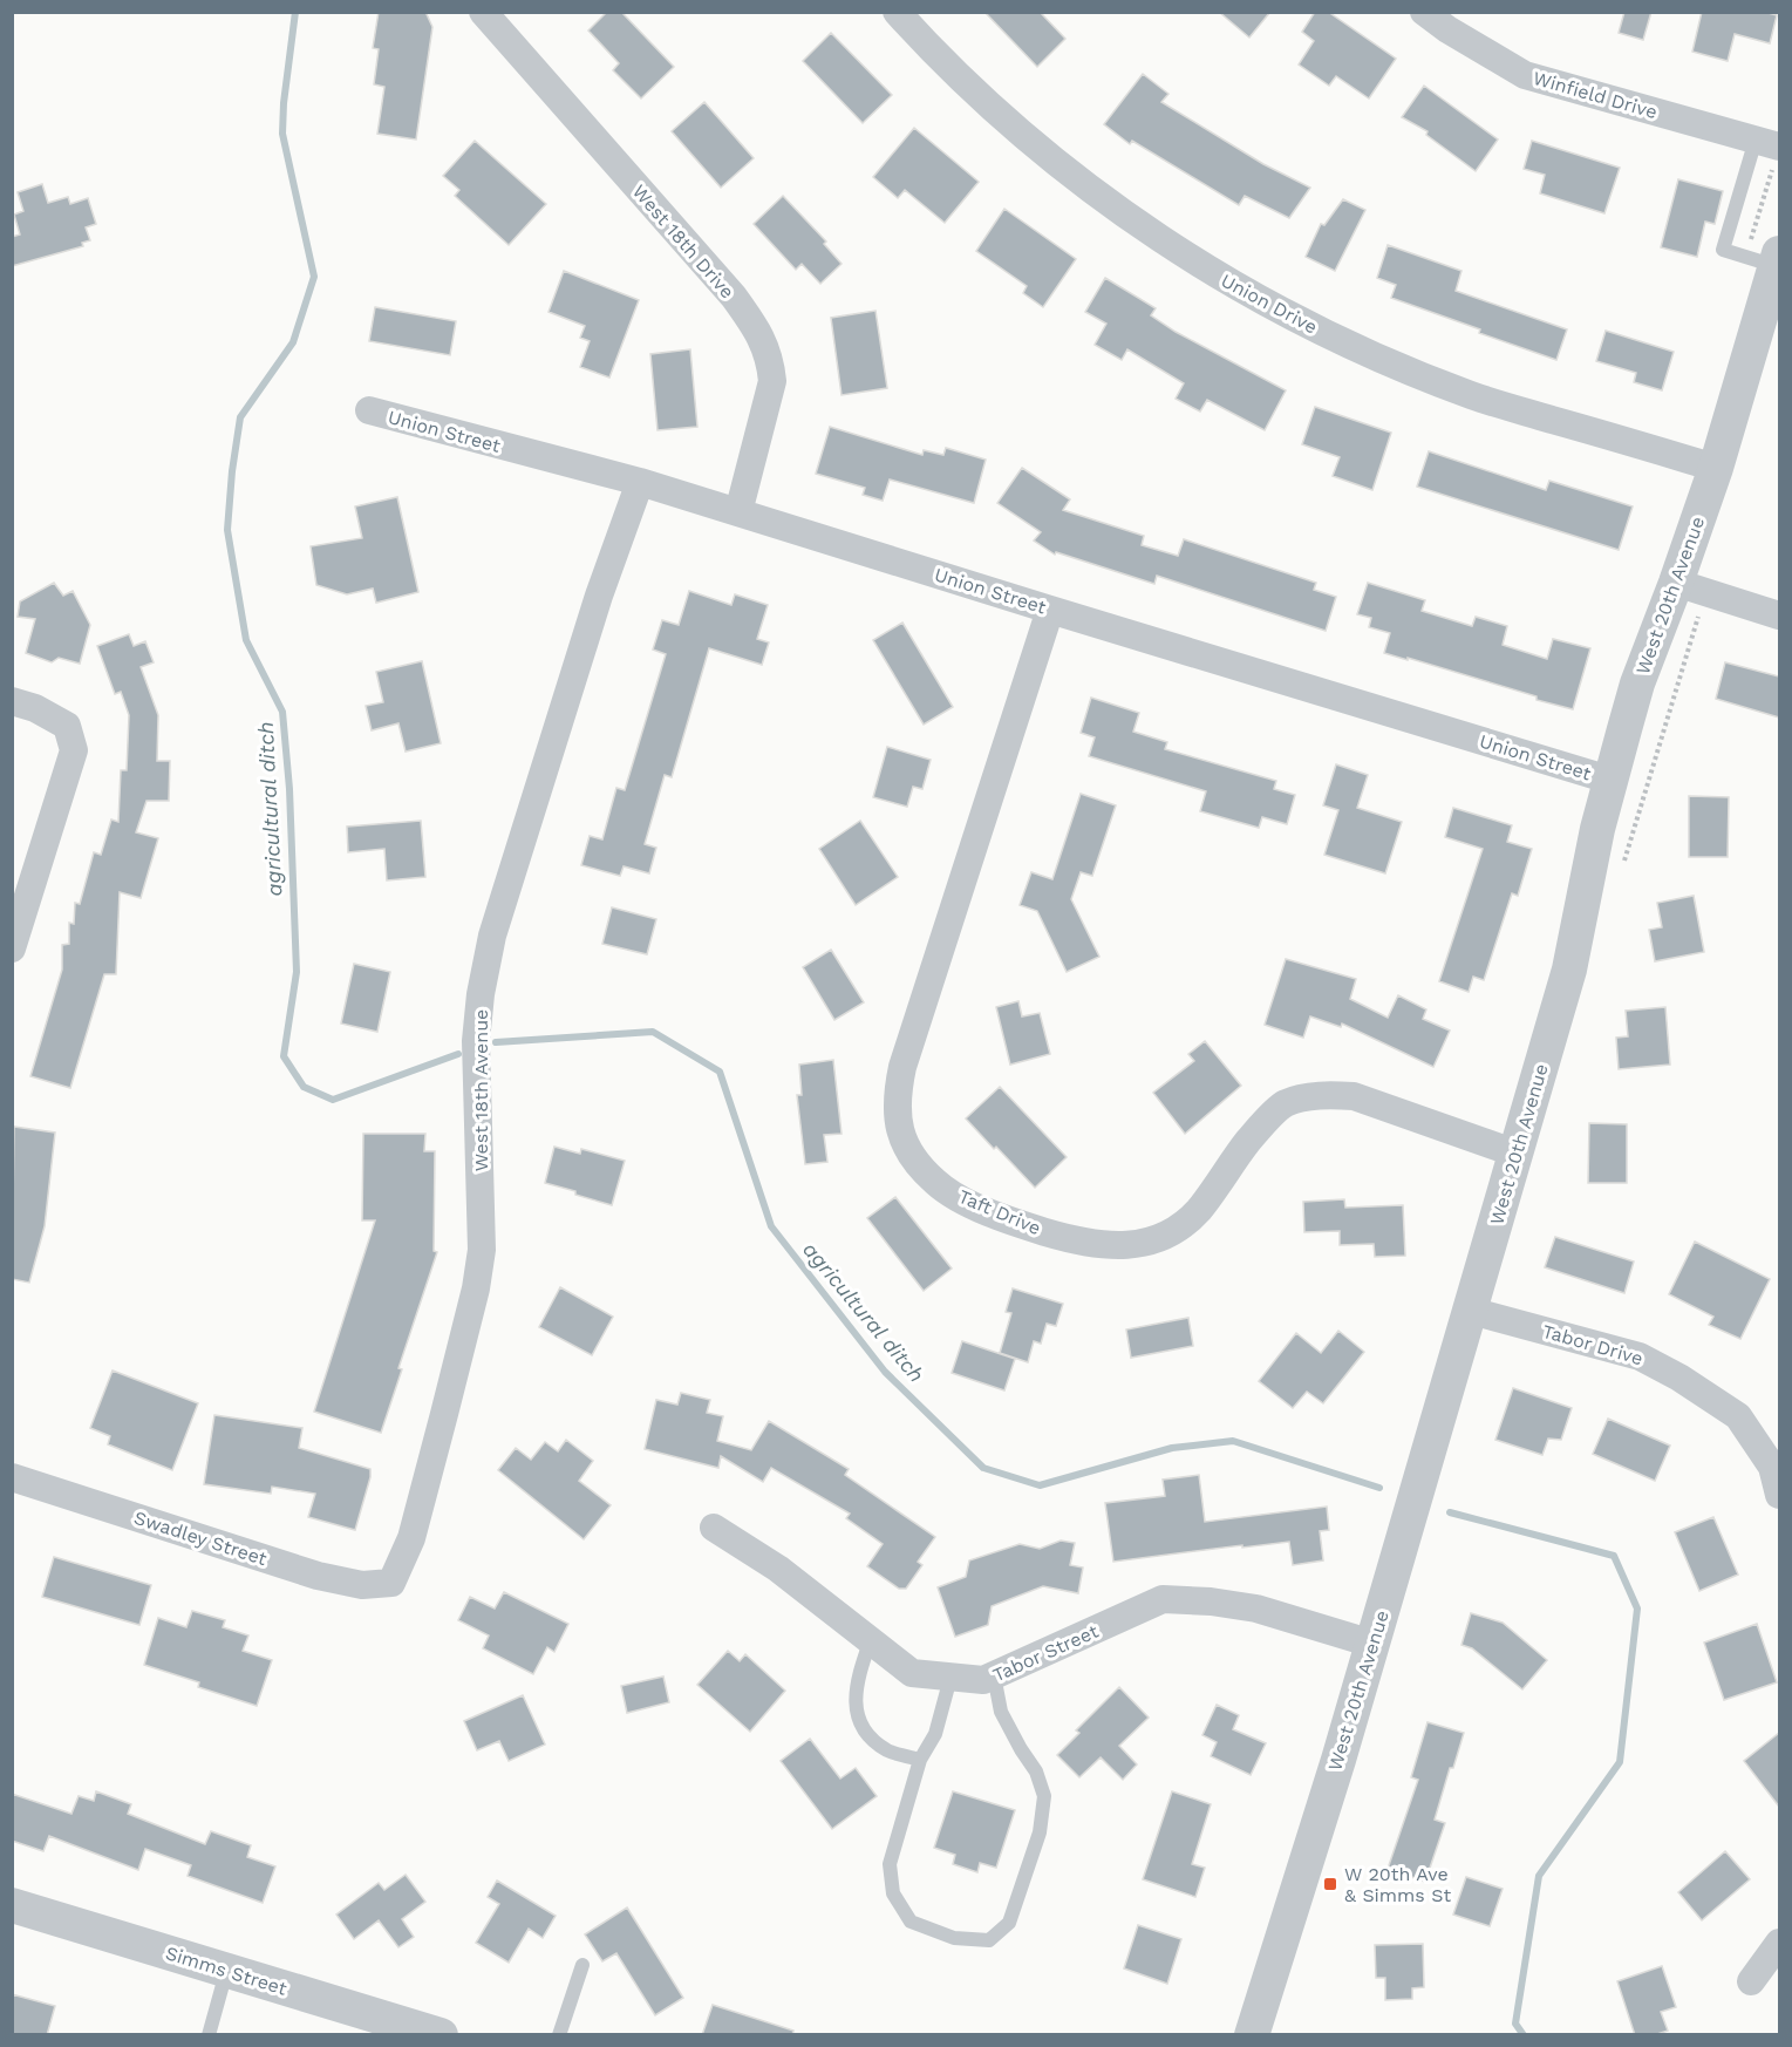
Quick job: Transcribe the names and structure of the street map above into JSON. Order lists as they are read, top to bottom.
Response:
{
  "streets": {
    "street": [
      "Winfield Drive",
      "West 18th Drive",
      "Union Drive",
      "Union Street",
      "West 20th Avenue",
      "West 18th Avenue",
      "Taft Drive",
      "Tabor Drive",
      "Swadley Street",
      "Tabor Street",
      "Simms Street"
    ]
  },
  "crossings": [
    ["West 18th Drive", "Union Street"],
    ["Union Drive", "West 20th Avenue"],
    ["Union Street", "West 20th Avenue"],
    ["Union Street", "West 18th Avenue"],
    ["Union Street", "Taft Drive"],
    ["West 20th Avenue", "Taft Drive"],
    ["West 20th Avenue", "Tabor Drive"],
    ["West 20th Avenue", "Tabor Street"],
    ["West 18th Avenue", "Swadley Street"]
  ],
  "water": ["agricultural ditch"],
  "places": {
    "transit": ["W 20th Ave & Simms St"]
  }
}
